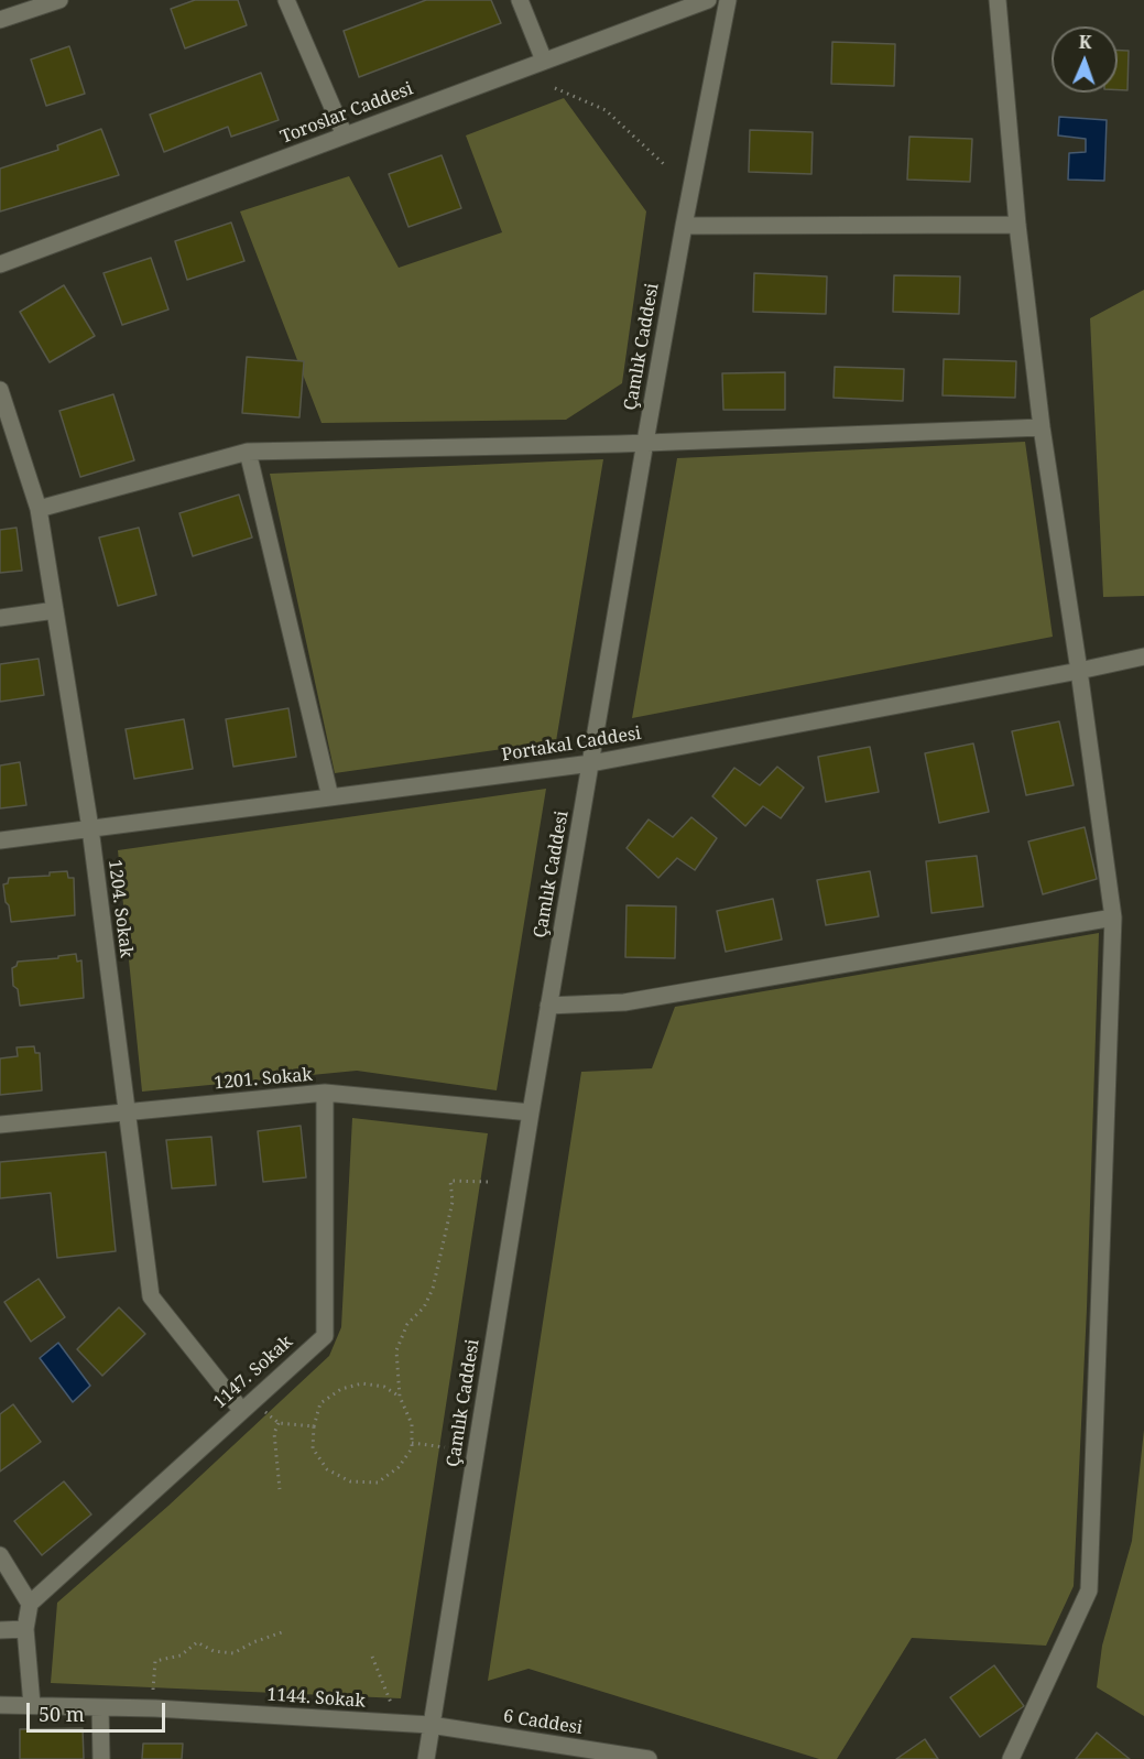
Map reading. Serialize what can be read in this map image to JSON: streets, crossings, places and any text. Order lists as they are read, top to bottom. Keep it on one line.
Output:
{"streets":{"street":["Toroslar Caddesi","Çamlık Caddesi","Portakal Caddesi","1204. Sokak","1201. Sokak","1147. Sokak","1144. Sokak","6 Caddesi"]},"crossings":[["Çamlık Caddesi","Portakal Caddesi"],["Çamlık Caddesi","1201. Sokak"],["Çamlık Caddesi","1144. Sokak"],["Çamlık Caddesi","6 Caddesi"],["Portakal Caddesi","1204. Sokak"],["1204. Sokak","1201. Sokak"],["1204. Sokak","1147. Sokak"],["1201. Sokak","1147. Sokak"],["1144. Sokak","6 Caddesi"]],"scale_bar":"50 m","north":"top"}
